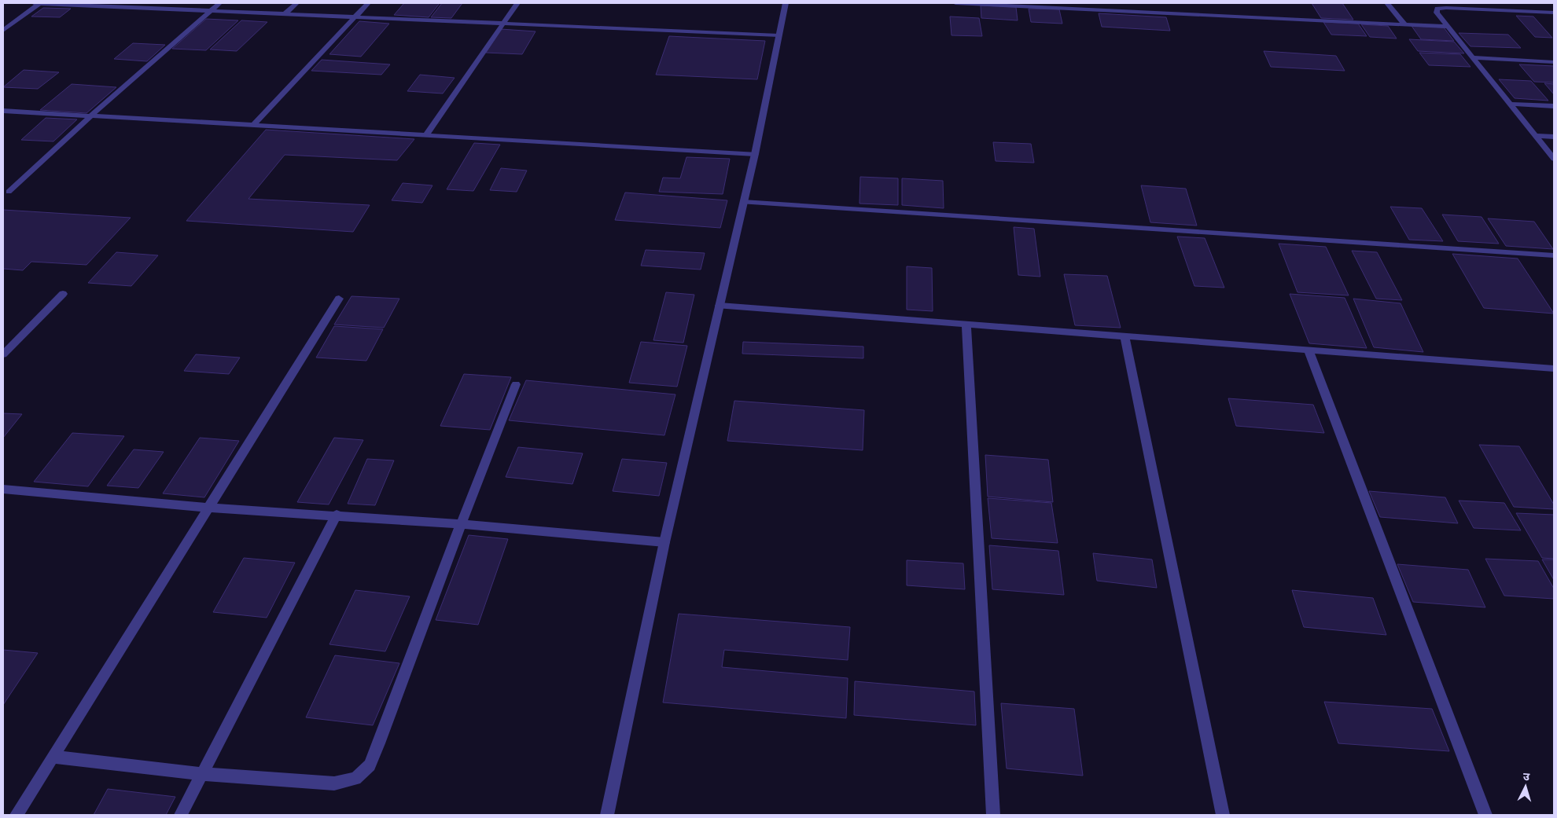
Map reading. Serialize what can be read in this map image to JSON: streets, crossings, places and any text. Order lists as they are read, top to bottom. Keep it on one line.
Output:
{"north":"top"}
